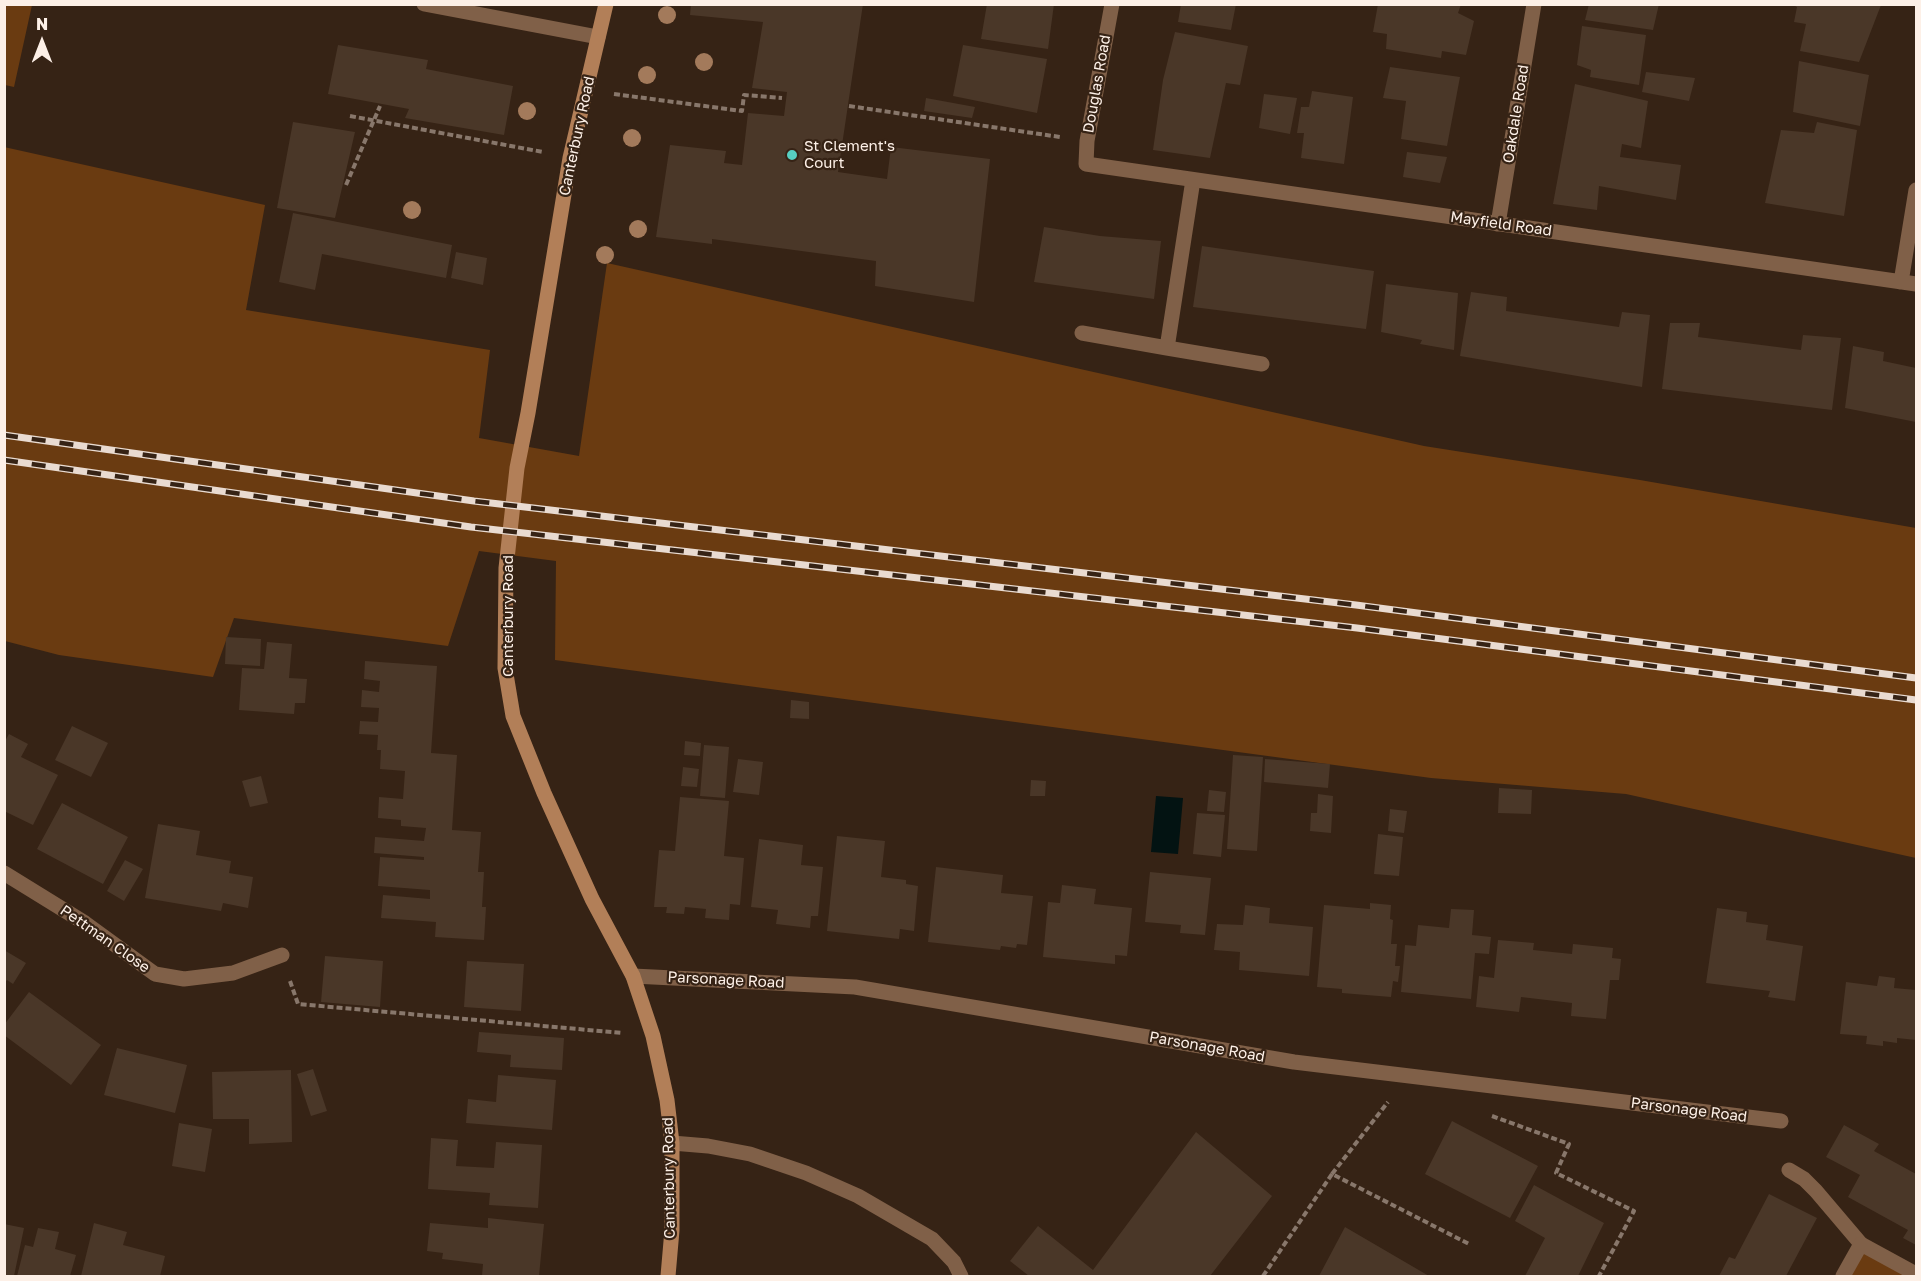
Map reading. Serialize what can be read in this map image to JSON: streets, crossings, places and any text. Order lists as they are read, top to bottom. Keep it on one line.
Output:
{"streets":{"main road":["Canterbury Road"],"street":["Douglas Road","Oakdale Road","Mayfield Road","Pettman Close","Parsonage Road"]},"crossings":[["Douglas Road","Mayfield Road"],["Oakdale Road","Mayfield Road"],["Canterbury Road","Parsonage Road"]],"places":["St Clement's Court"],"north":"top"}
